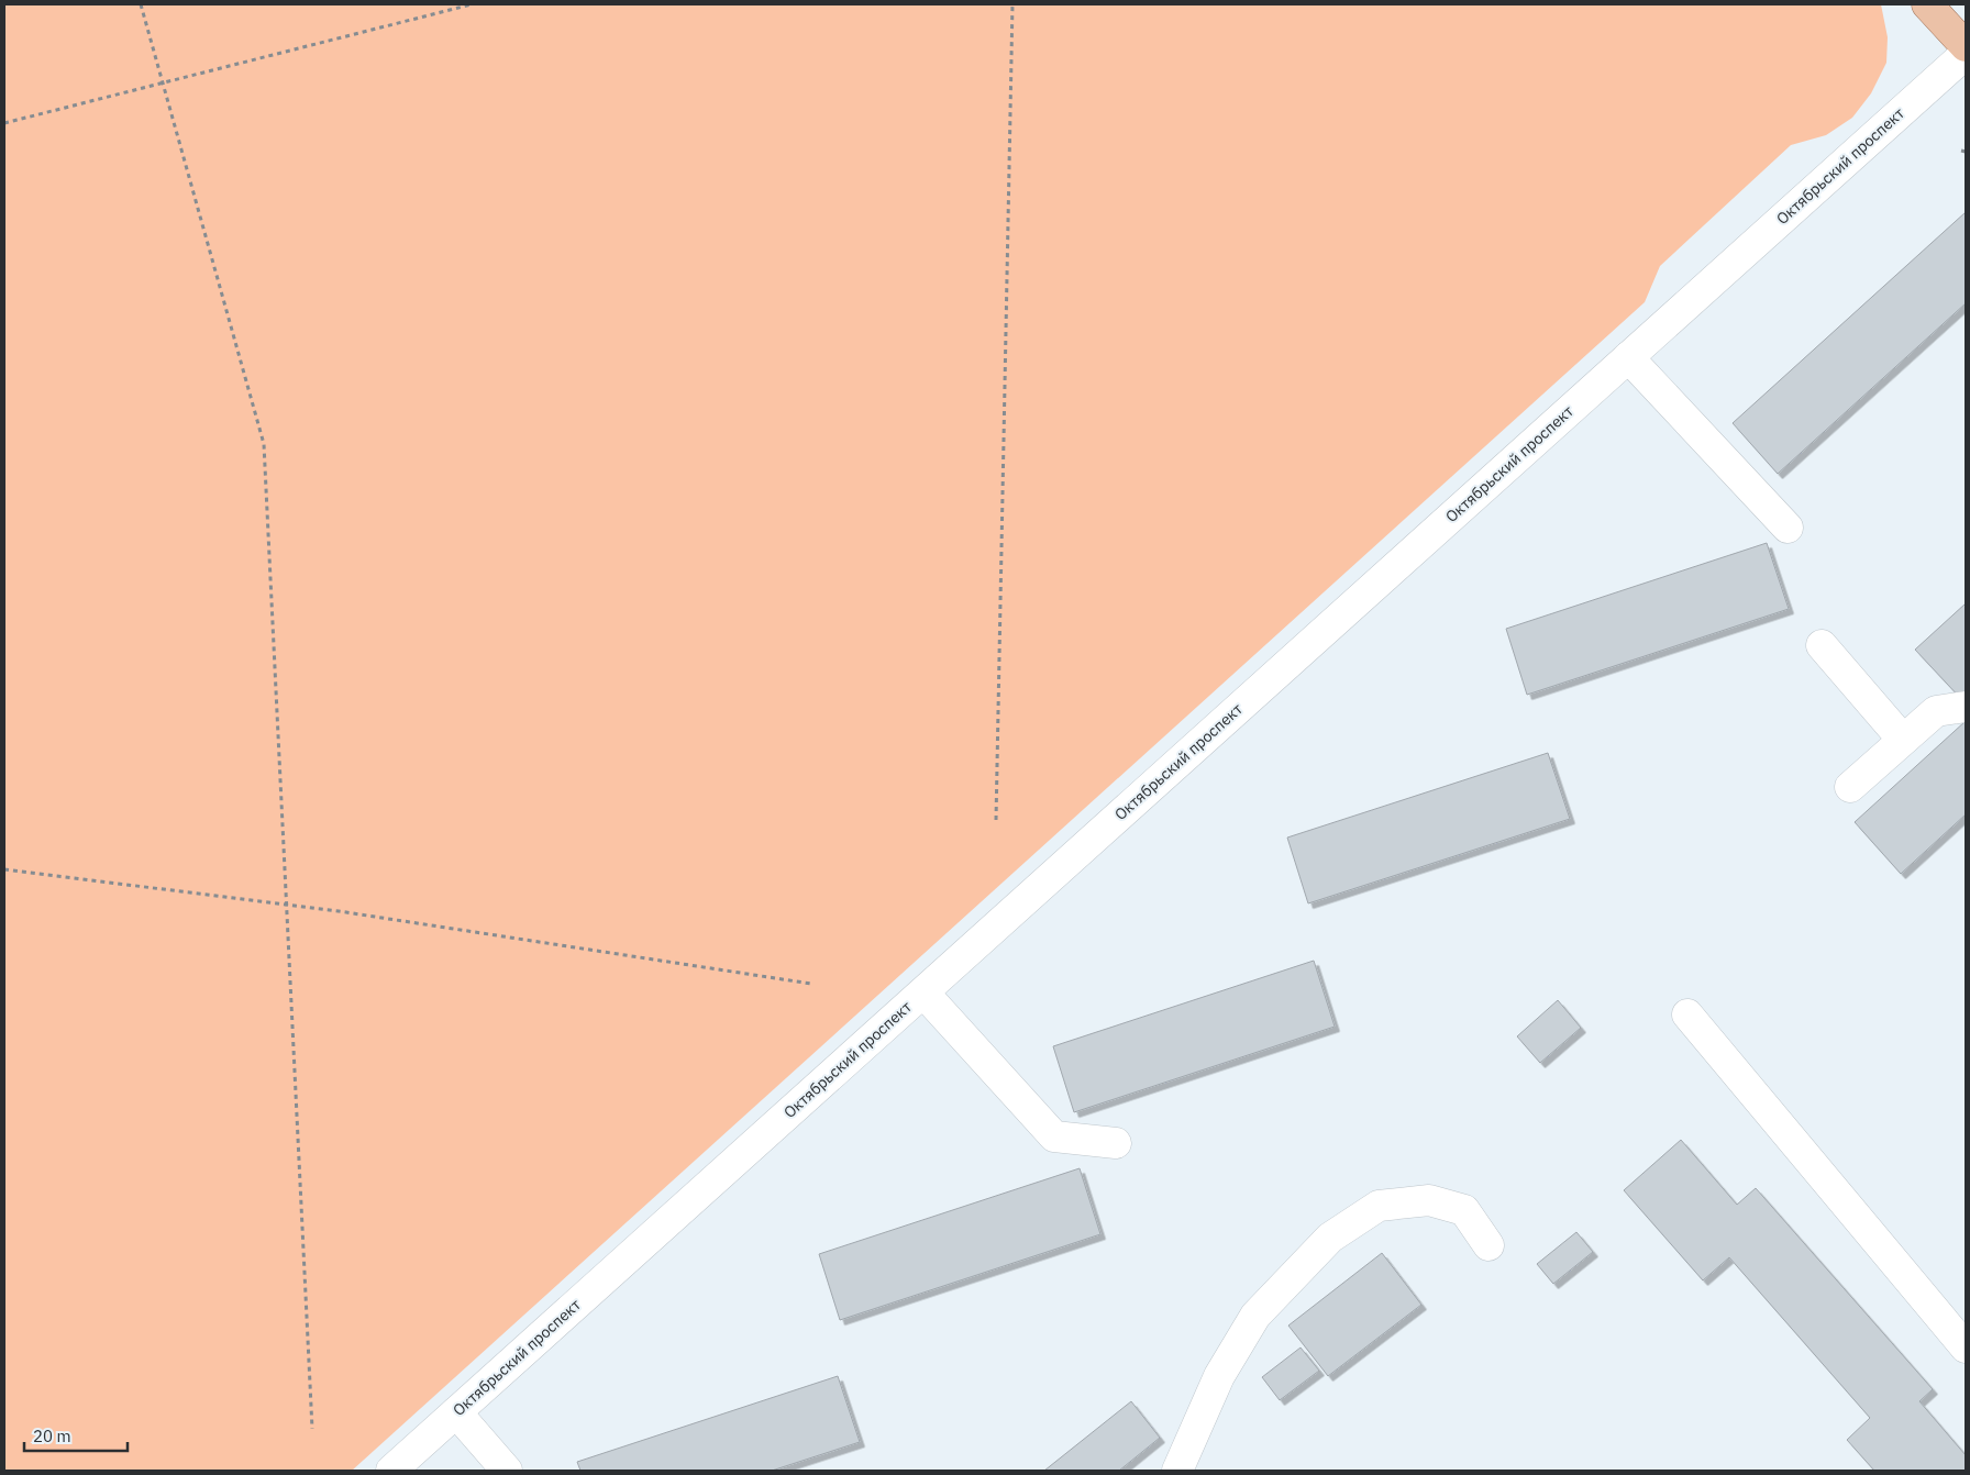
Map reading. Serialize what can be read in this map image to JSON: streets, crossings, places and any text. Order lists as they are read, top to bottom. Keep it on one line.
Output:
{"streets":{"street":["Октябрьский проспект"]},"scale_bar":"20 m"}
